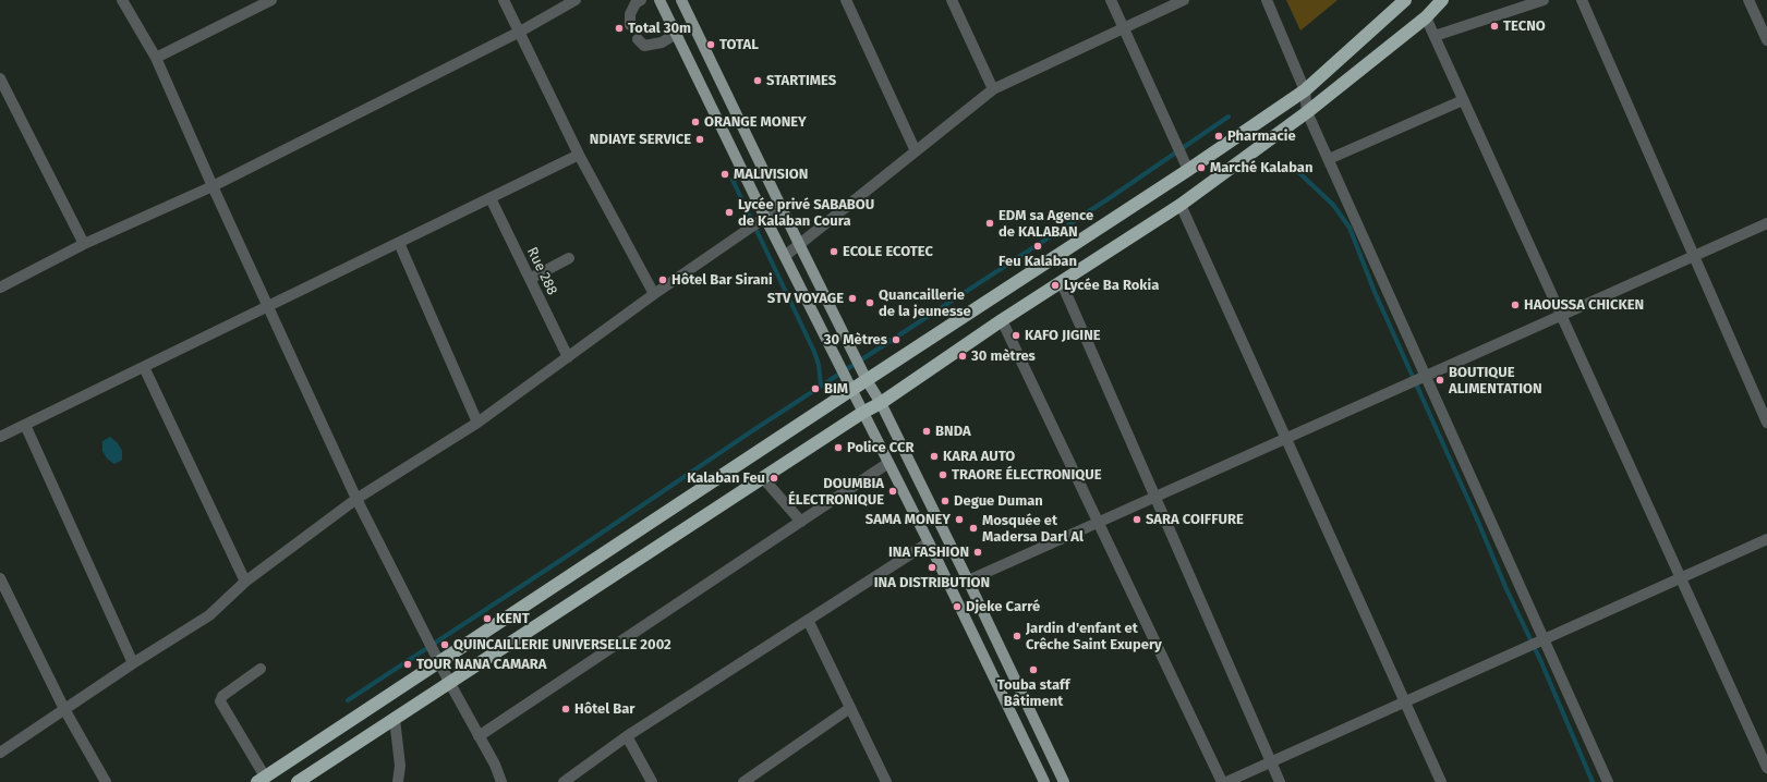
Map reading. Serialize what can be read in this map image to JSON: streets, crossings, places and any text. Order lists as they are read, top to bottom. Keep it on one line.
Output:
{"streets":{"street":["Rue 288"]},"places":["TECNO","Total 30m","TOTAL","STARTIMES","ORANGE MONEY","Pharmacie","NDIAYE SERVICE","Marché Kalaban","MALIVISION","Lycée privé SABABOU de Kalaban Coura","EDM sa Agence de KALABAN","Feu Kalaban","ECOLE ECOTEC","Hôtel Bar Sirani","Lycée Ba Rokia","STV VOYAGE","Quancaillerie de la jeunesse","HAOUSSA CHICKEN","KAFO JIGINE","30 Mètres","30 mètres","BOUTIQUE ALIMENTATION","BIM","BNDA","Police CCR","KARA AUTO","TRAORE ÉLECTRONIQUE","Kalaban Feu","DOUMBIA ÉLECTRONIQUE","Degue Duman","SAMA MONEY","SARA COIFFURE","Mosquée et Madersa Darl Al","INA FASHION","INA DISTRIBUTION","Djeke Carré","KENT","Jardin d'enfant et Crêche Saint Exupery","QUINCAILLERIE UNIVERSELLE 2002","TOUR NANA CAMARA","Touba staff Bâtiment","Hôtel Bar"]}
